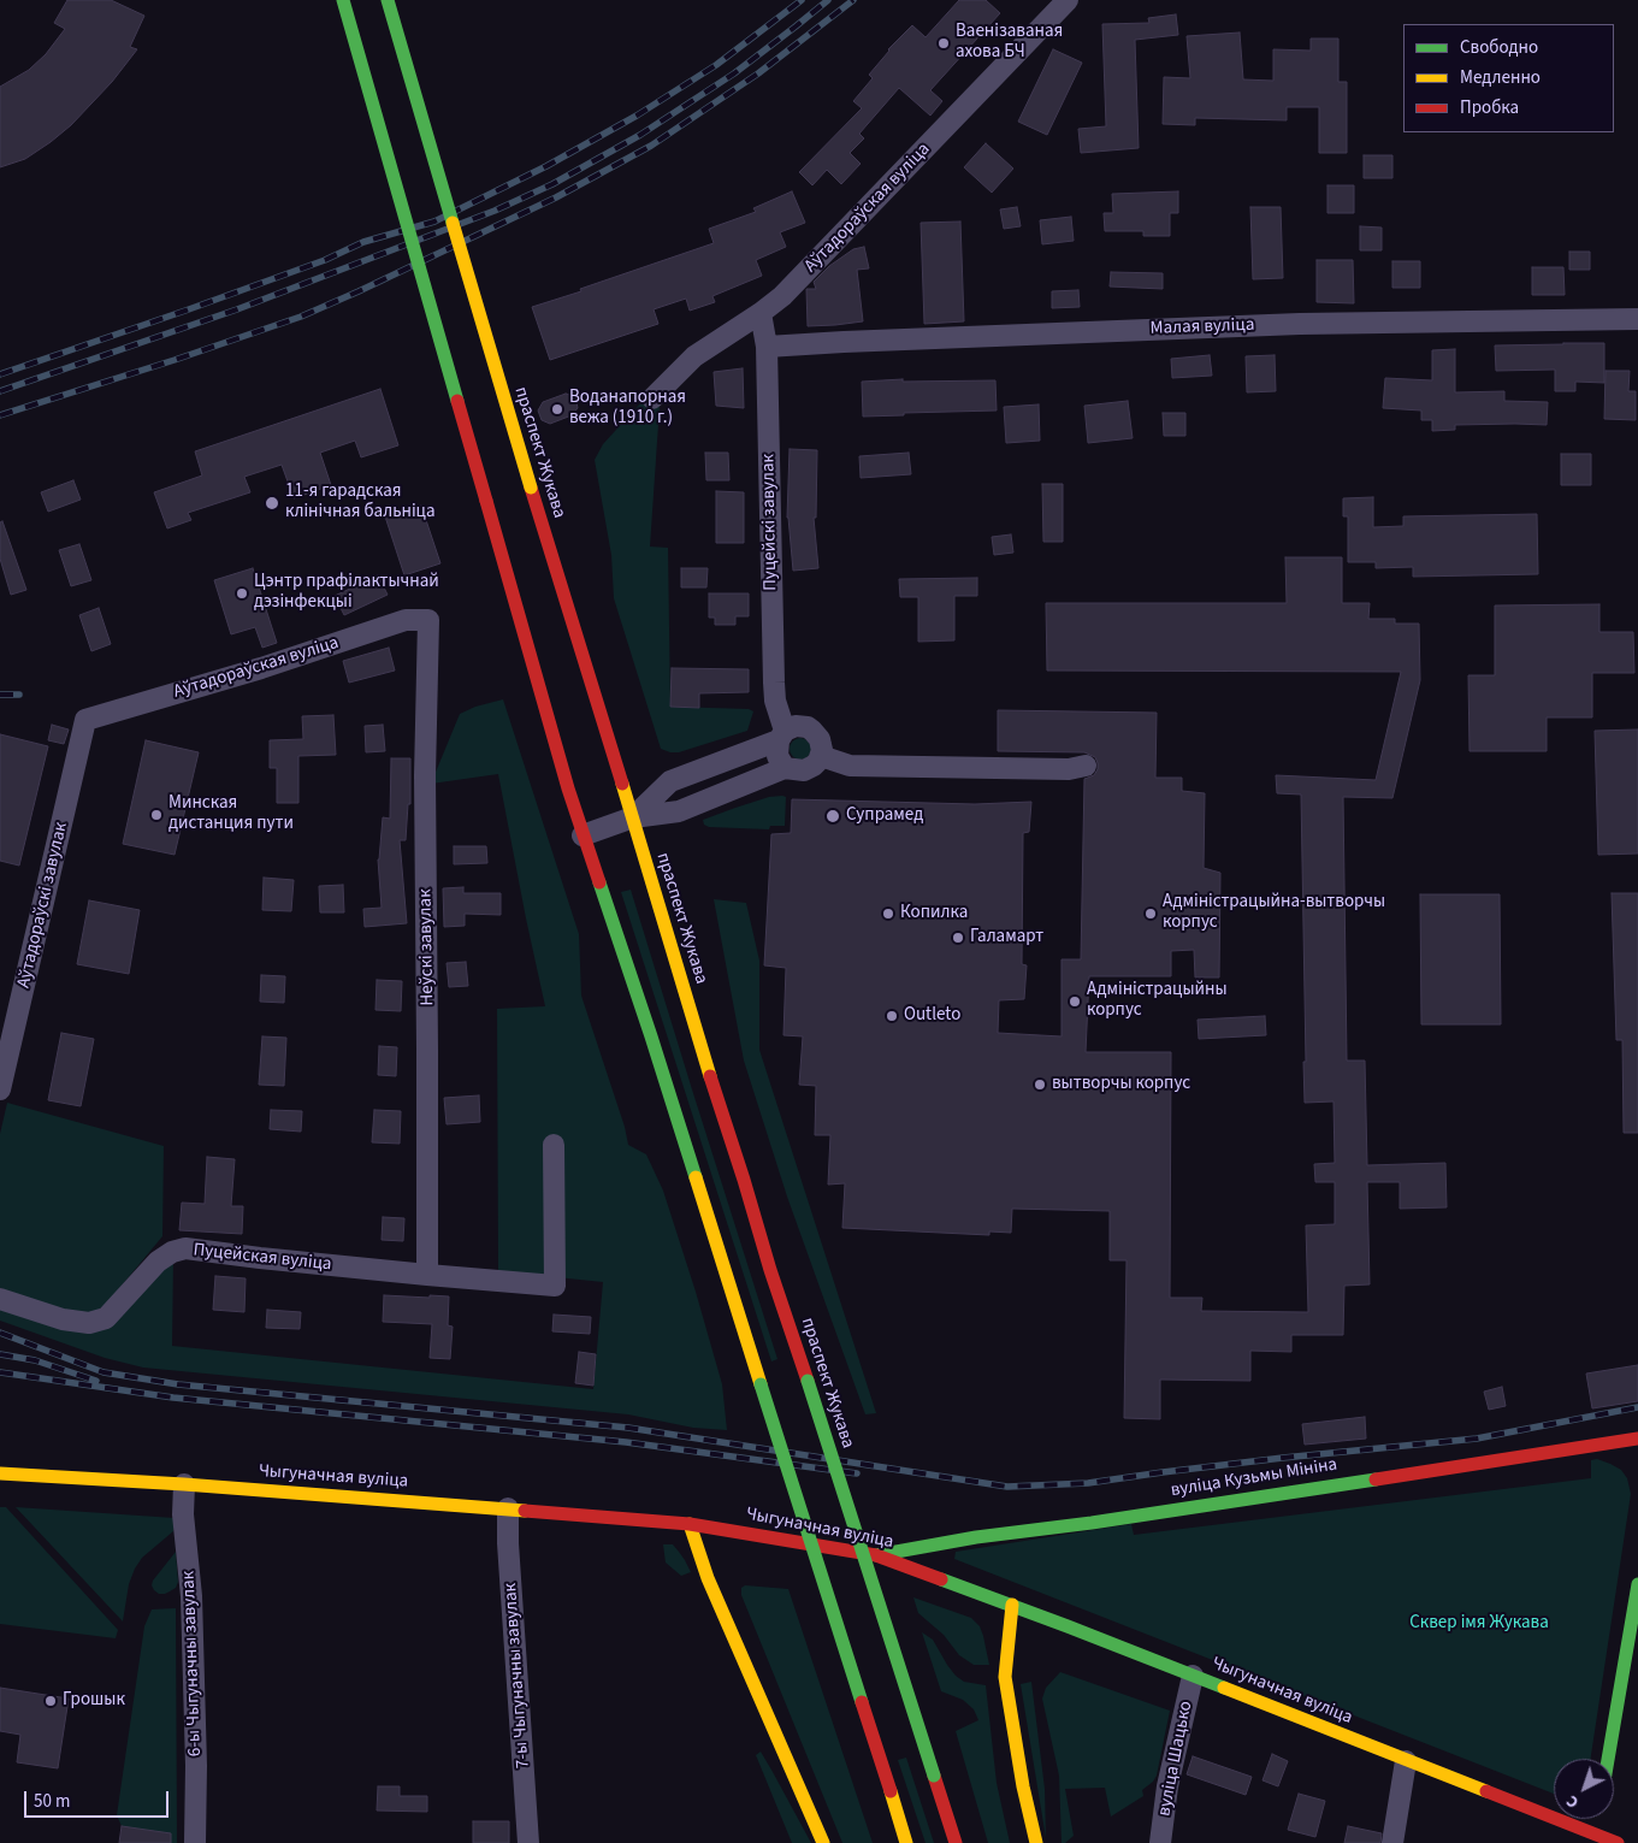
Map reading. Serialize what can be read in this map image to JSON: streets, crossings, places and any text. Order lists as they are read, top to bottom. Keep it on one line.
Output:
{"streets":{"main road":["праспект Жукава","Чыгуначная вуліца","вуліца Кузьмы Мініна"],"street":["Аўтадораўская вуліца","Малая вуліца","Пуцейскі завулак","Аўтадораўскі завулак","Неўскі завулак","Пуцейская вуліца","6-ы Чыгуначны завулак","7-ы Чыгуначны завулак","вуліца Шацько"]},"crossings":[["Аўтадораўская вуліца","Пуцейскі завулак"],["Аўтадораўская вуліца","Аўтадораўскі завулак"],["Аўтадораўская вуліца","Неўскі завулак"],["Малая вуліца","Пуцейскі завулак"],["Неўскі завулак","Пуцейская вуліца"],["Чыгуначная вуліца","вуліца Кузьмы Мініна"],["Чыгуначная вуліца","6-ы Чыгуначны завулак"],["Чыгуначная вуліца","7-ы Чыгуначны завулак"],["Чыгуначная вуліца","вуліца Шацько"]],"parks":["Сквер імя Жукава"],"places":["Ваенізаваная ахова БЧ","Воданапорная вежа (1910 г.)","11-я гарадская клінічная бальніца","Цэнтр прафілактычнай дэзінфекцыі","Минская дистанция пути","Супрамед","Копилка","Адміністрацыйна-вытворчы корпус","Галамарт","Адміністрацыйны корпус","Outleto","вытворчы корпус","Грошык"],"legend":["Свободно","Медленно","Пробка"],"scale_bar":"50 m","north":"bottom left"}
